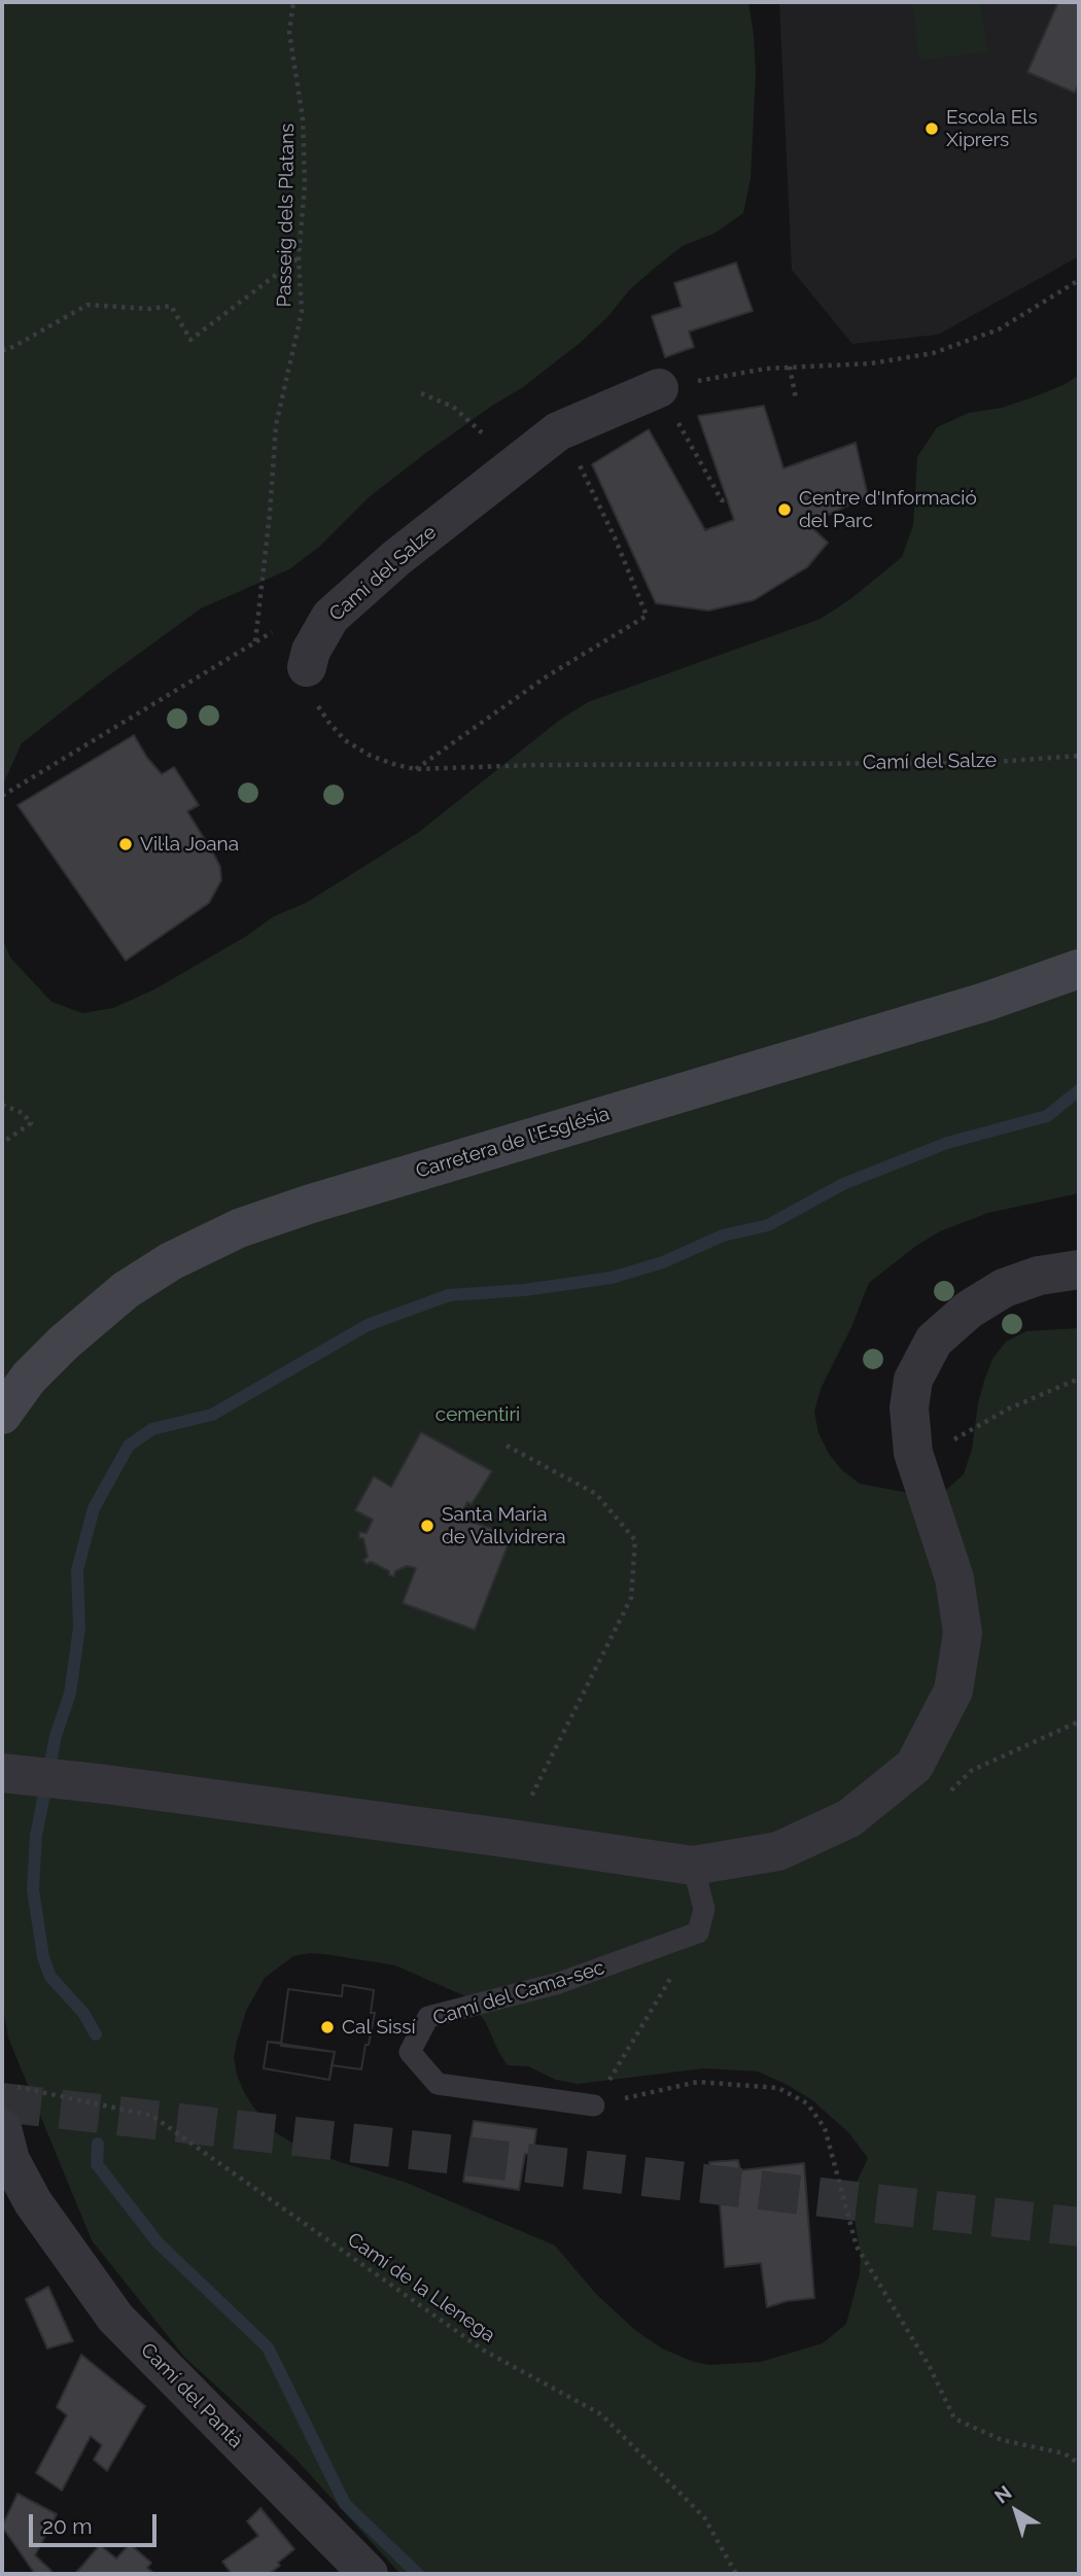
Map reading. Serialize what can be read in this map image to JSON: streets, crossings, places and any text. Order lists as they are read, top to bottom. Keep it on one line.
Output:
{"streets":{"main road":["Carretera de l'Església"],"street":["Camí del Salze","Camí del Pantà"],"lane":["Camí del Cama-sec"],"path":["Passeig dels Platans","Camí de la Llenega"]},"parks":["cementiri"],"places":["Escola Els Xiprers","Centre d'Informació del Parc","Vil·la Joana","Santa Maria de Vallvidrera","Cal Sissí"],"scale_bar":"20 m","north":"top left"}
